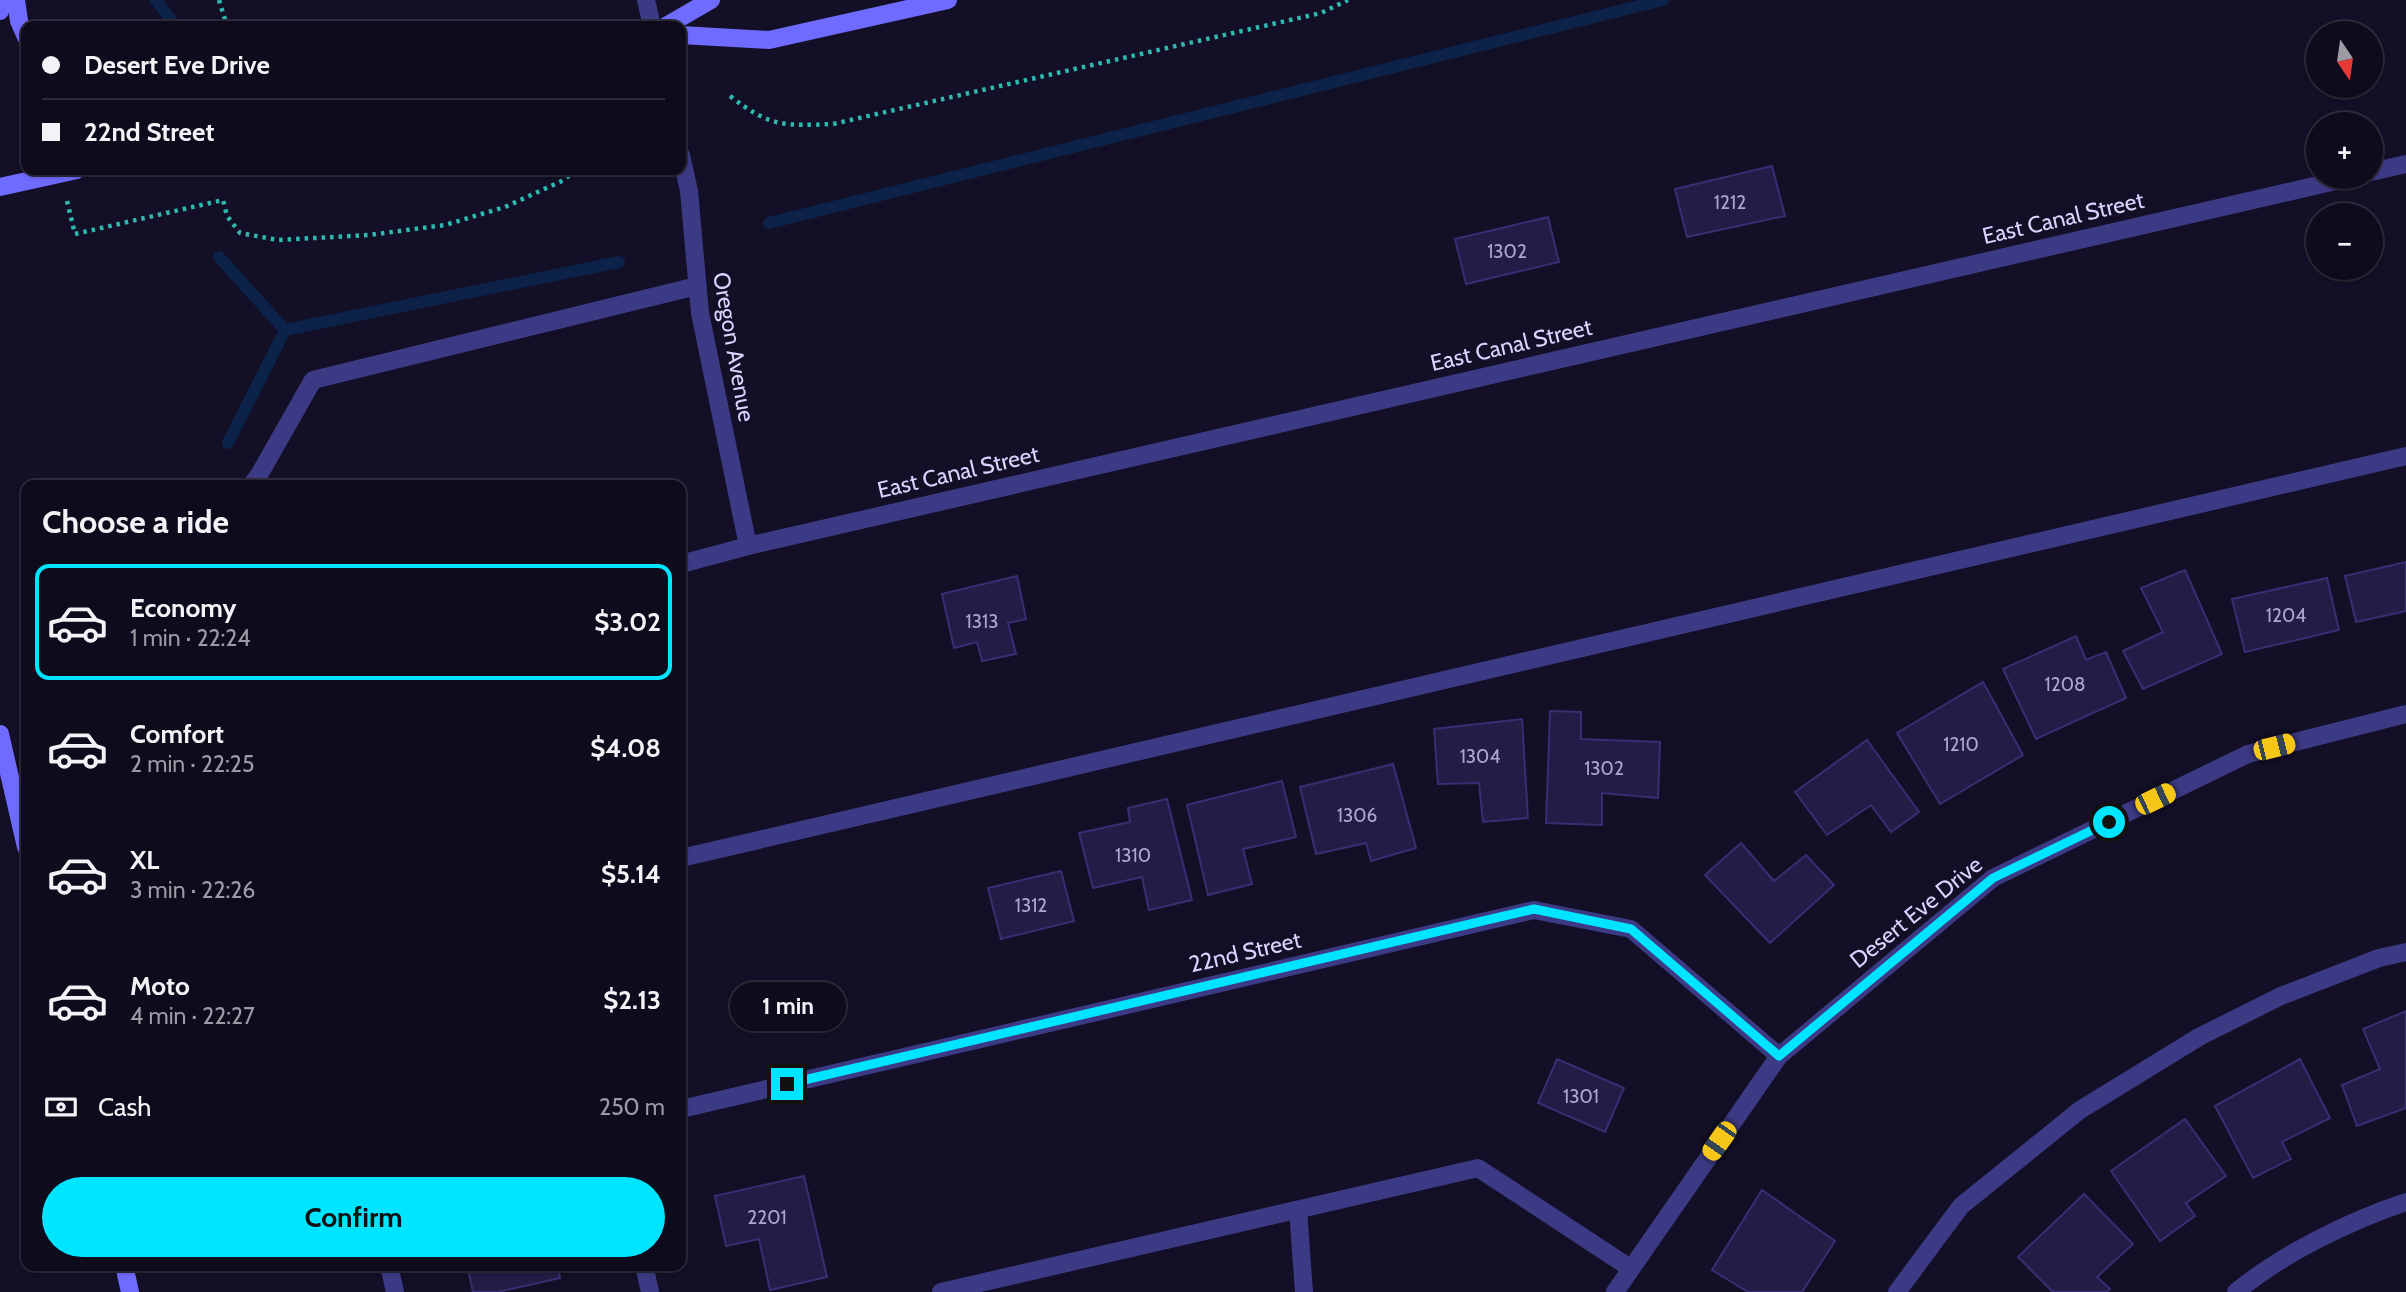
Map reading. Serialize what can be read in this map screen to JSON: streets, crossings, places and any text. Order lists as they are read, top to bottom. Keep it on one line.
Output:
{"streets":{"street":["East Canal Street","Oregon Avenue","Desert Eve Drive","22nd Street"]},"crossings":[["East Canal Street","Oregon Avenue"],["Desert Eve Drive","22nd Street"]],"house_numbers":["1212","1302","1204","1313","1208","1210","1304","1302","1306","1310","1312","1301","2201"],"north":"bottom","page":{"map_buttons":["+","−"],"banner":["Desert Eve Drive","22nd Street"],"heading":"Choose a ride","list":[{"name":"Economy","note":"1 min · 22:24","value":"$3.02"},{"name":"Comfort","note":"2 min · 22:25","value":"$4.08"},{"name":"XL","note":"3 min · 22:26","value":"$5.14"},{"name":"Moto","note":"4 min · 22:27","value":"$2.13"}],"bubble":"1 min","pay":["Cash","250 m"],"buttons":"Confirm"}}
